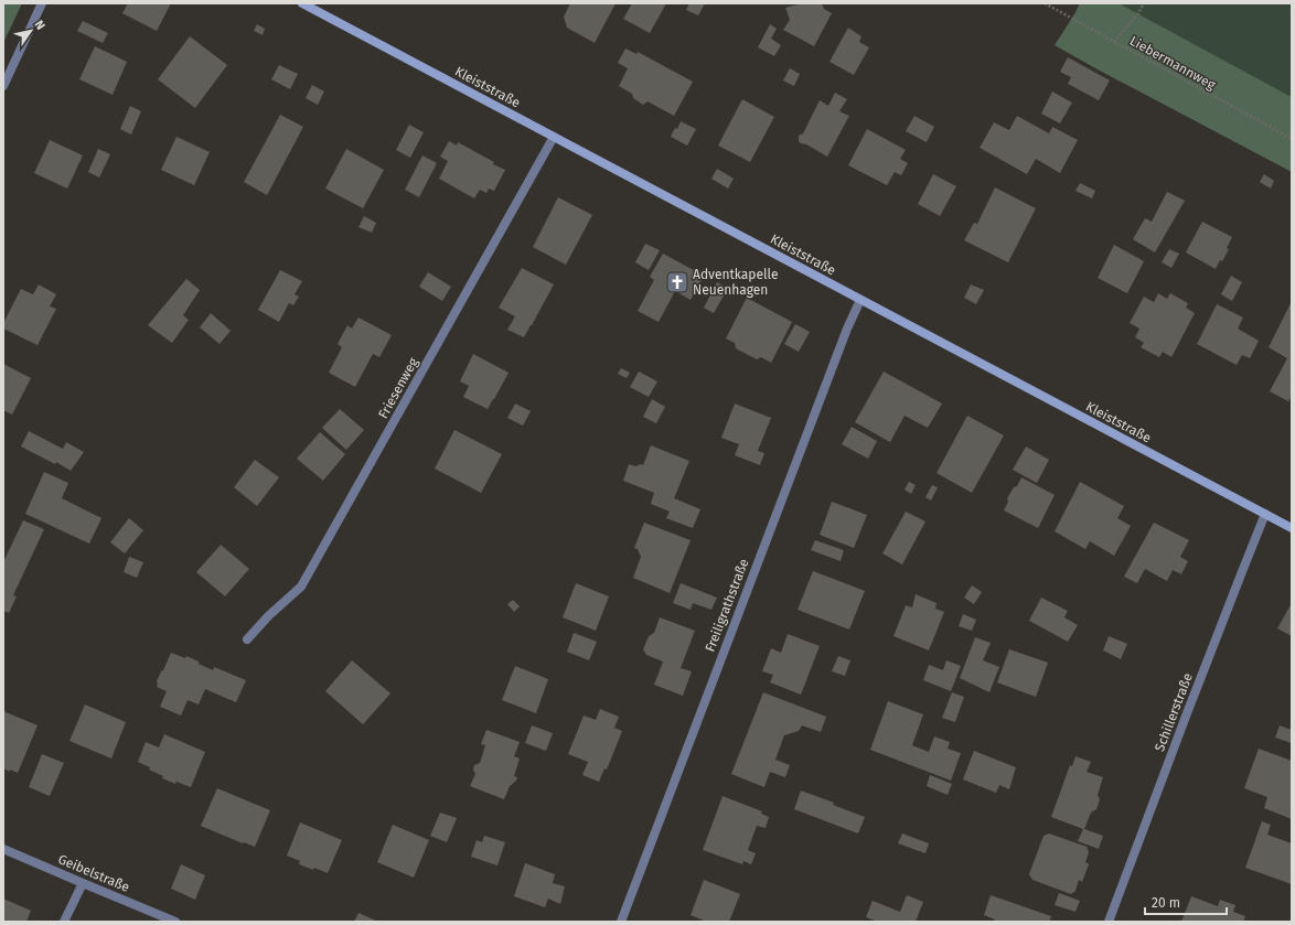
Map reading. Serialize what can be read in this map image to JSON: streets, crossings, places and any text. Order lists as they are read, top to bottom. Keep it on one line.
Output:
{"streets":{"street":["Kleiststraße","Friesenweg","Freiligrathstraße","Schillerstraße","Geibelstraße"],"path":["Liebermannweg"]},"crossings":[["Kleiststraße","Friesenweg"],["Kleiststraße","Freiligrathstraße"],["Kleiststraße","Schillerstraße"]],"places":{"church":["Adventkapelle Neuenhagen"]},"scale_bar":"20 m","north":"top right"}
